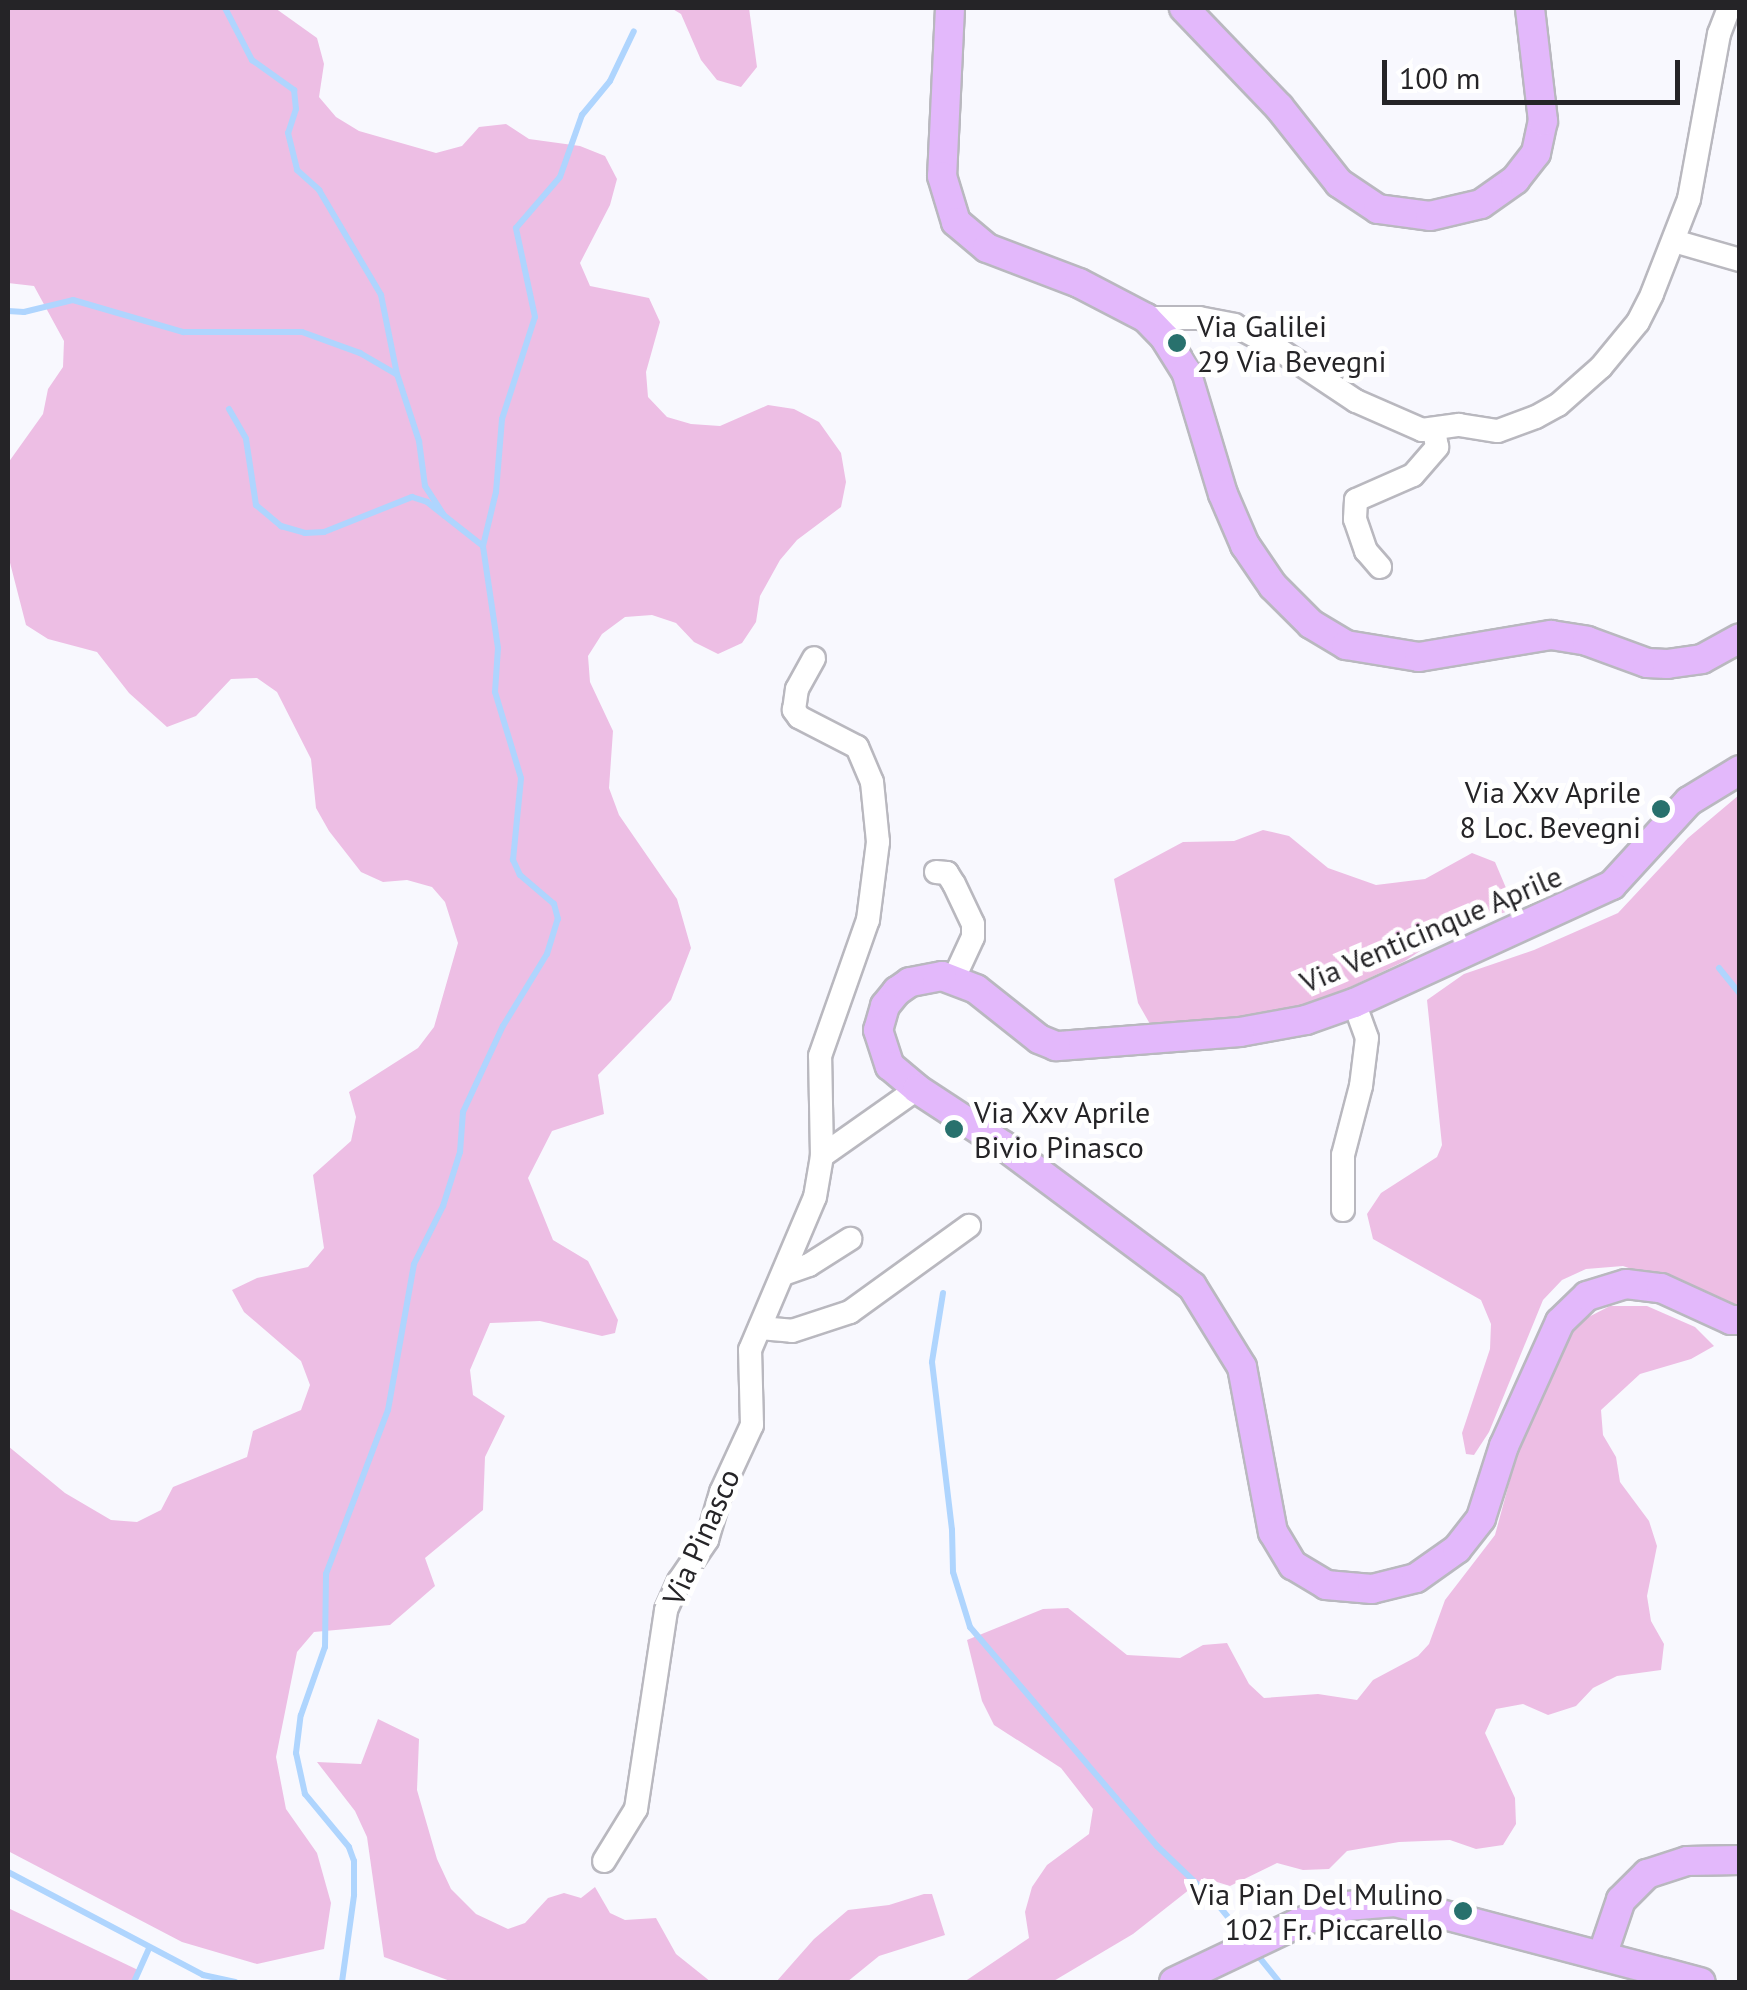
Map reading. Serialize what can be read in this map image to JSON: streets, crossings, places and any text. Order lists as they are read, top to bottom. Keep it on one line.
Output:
{"streets":{"main road":["Via Venticinque Aprile"],"street":["Via Pinasco"]},"places":["Via Galilei 29 Via Bevegni","Via Xxv Aprile 8 Loc. Bevegni","Via Xxv Aprile Bivio Pinasco","Via Pian Del Mulino 102 Fr. Piccarello"],"scale_bar":"100 m"}
